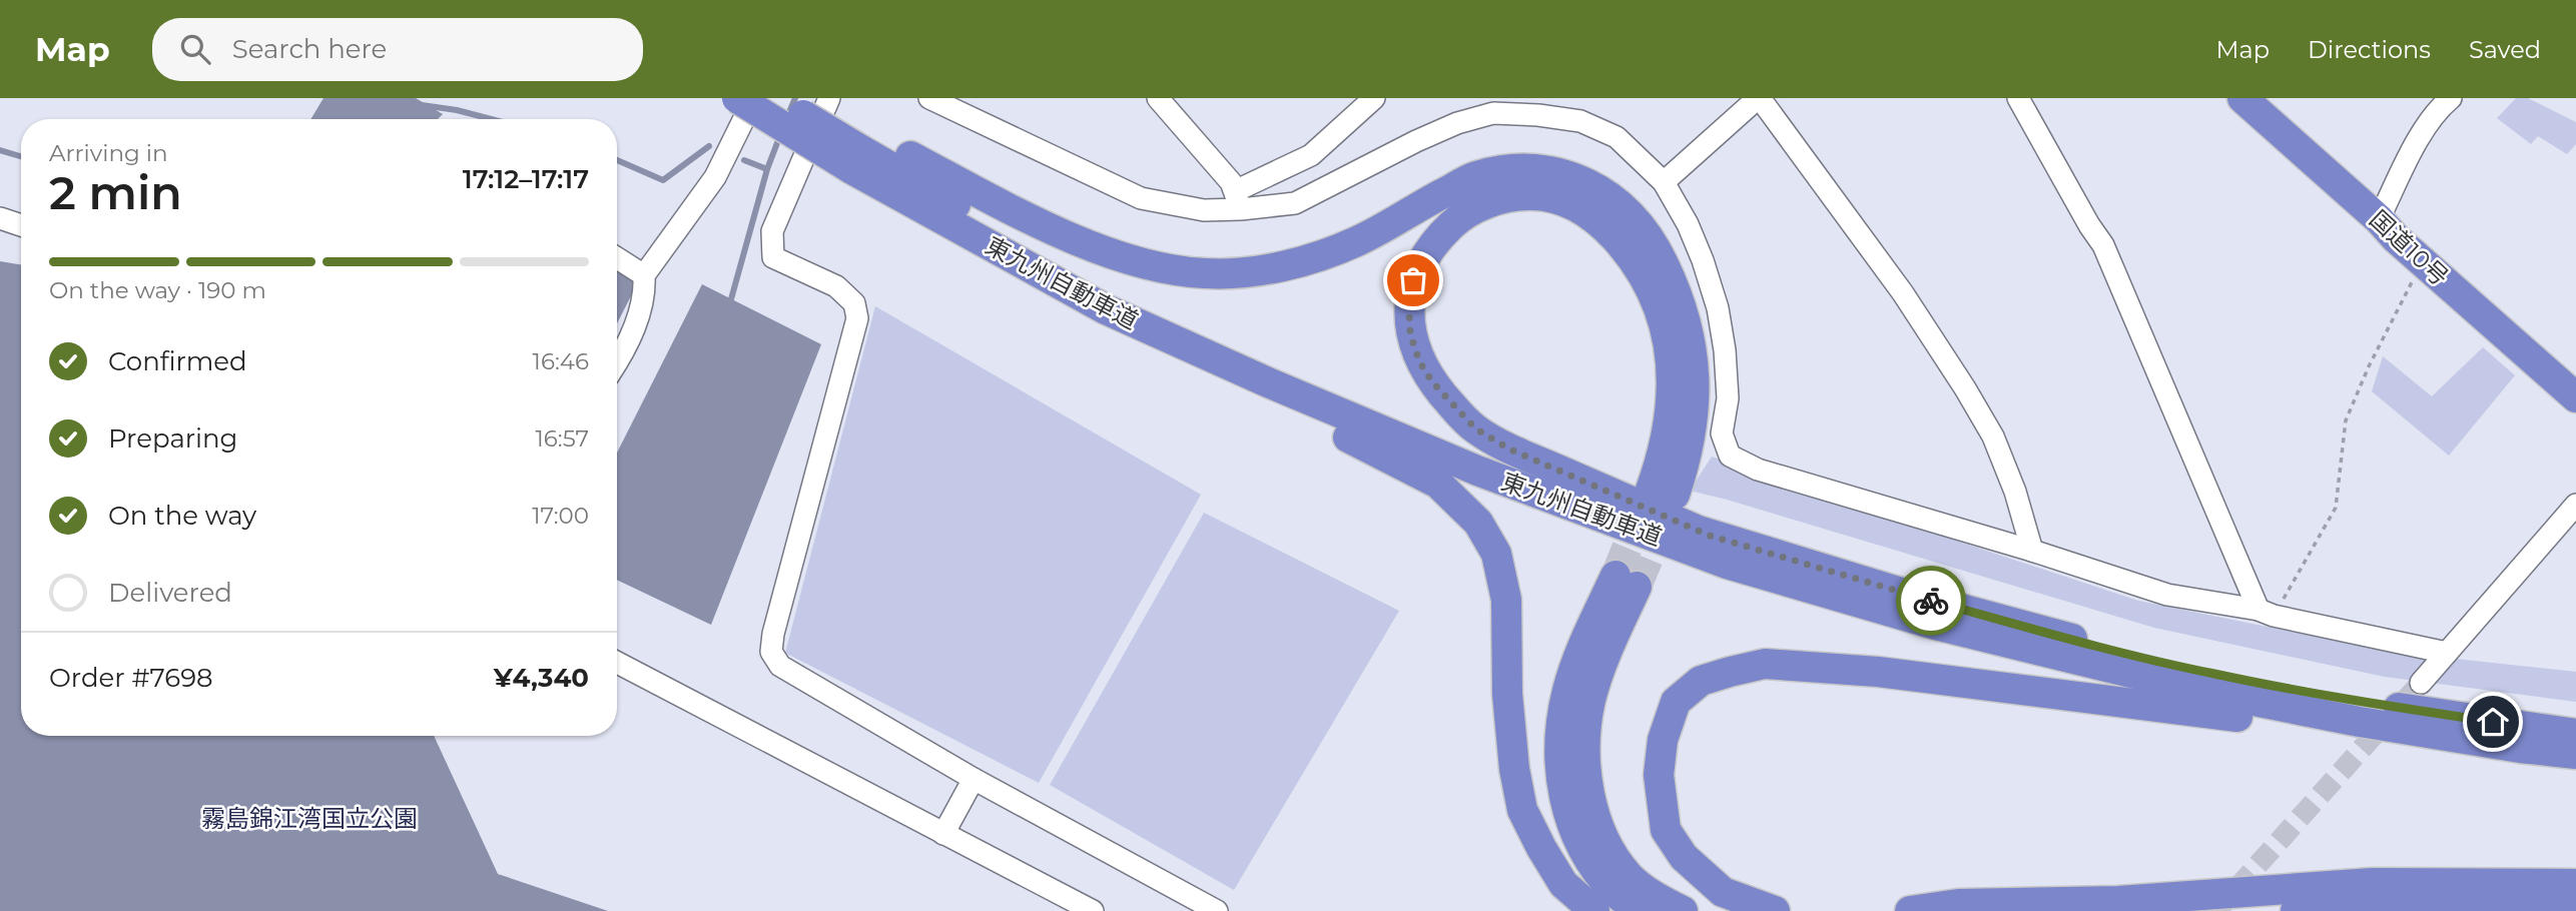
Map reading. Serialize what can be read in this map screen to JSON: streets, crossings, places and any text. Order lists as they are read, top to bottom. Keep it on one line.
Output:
{"streets":{"highway":["国道10号","東九州自動車道"]},"parks":["霧島錦江湾国立公園"],"page":{"header":"Map","search":"Search here","nav":["Map","Directions","Saved"],"heading":["2 min","Arriving in","17:12–17:17"],"panel":["Order #7698","¥4,340"],"bar":"On the way · 190 m","list":[["Confirmed","16:46"],["Preparing","16:57"],["On the way","17:00"],"Delivered"]}}
